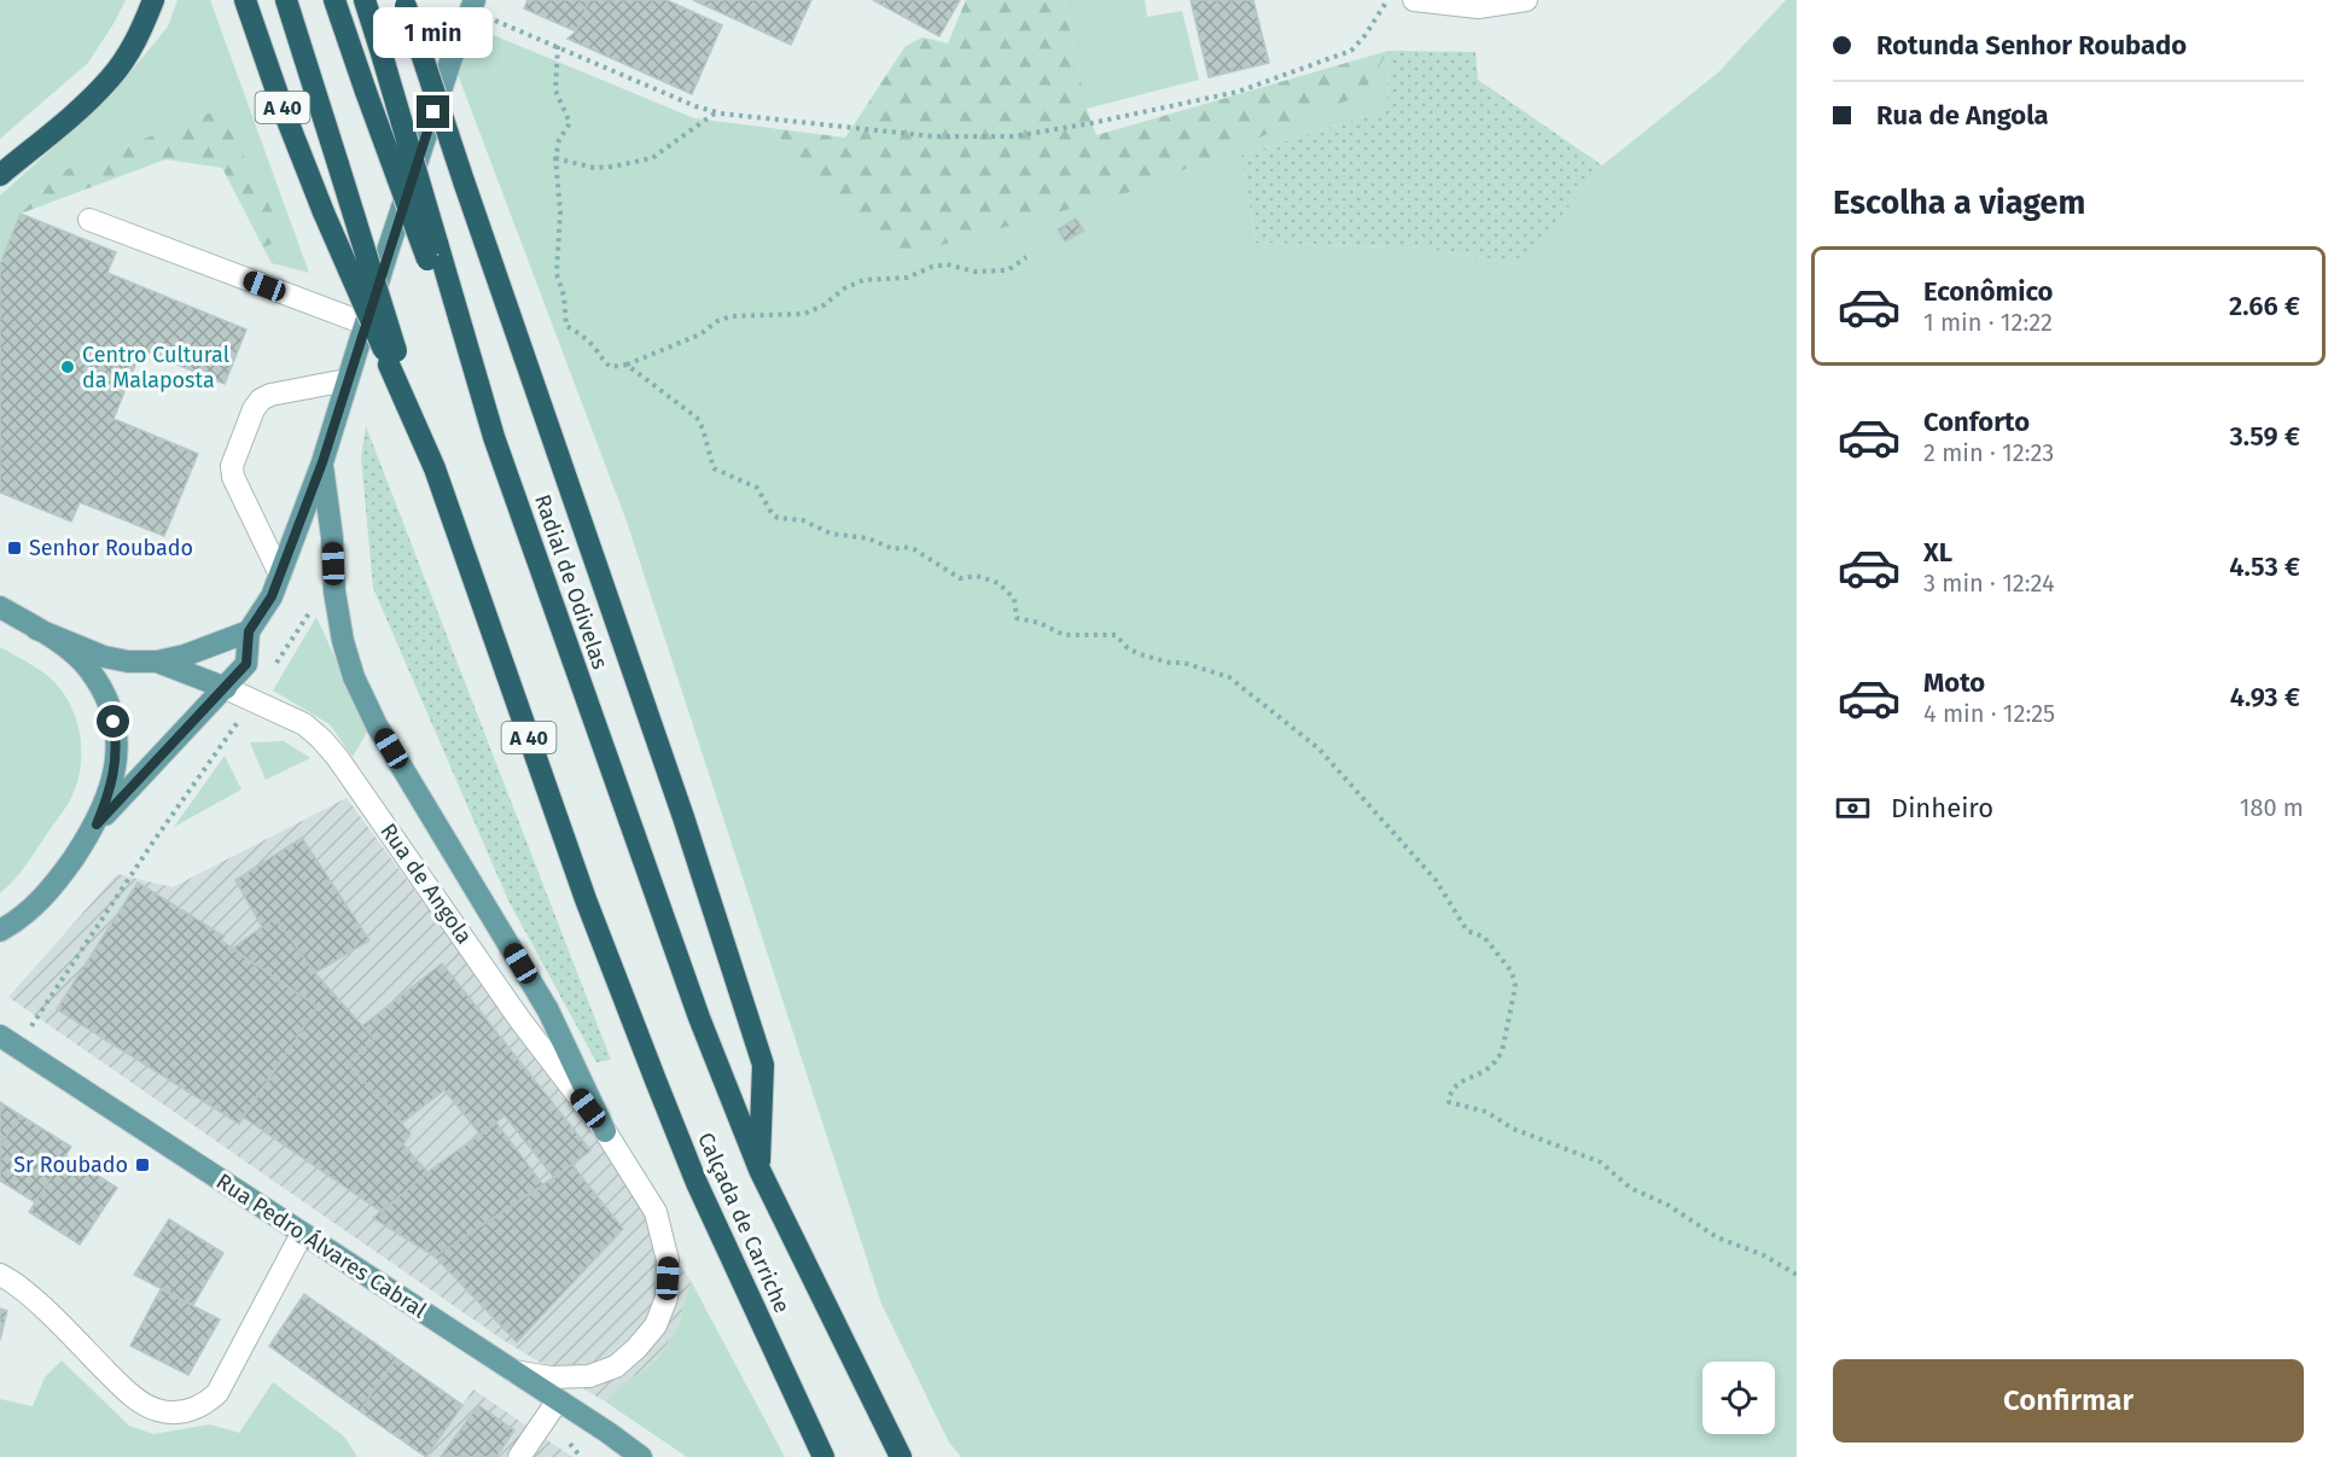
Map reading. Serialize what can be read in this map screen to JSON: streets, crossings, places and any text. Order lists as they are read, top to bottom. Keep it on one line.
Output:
{"streets":{"highway":["A 40","Radial de Odivelas","Calçada de Carriche"],"main road":["Rua Pedro Álvares Cabral"],"street":["Rua de Angola"]},"crossings":[["A 40","Calçada de Carriche"],["Radial de Odivelas","Calçada de Carriche"],["Rua de Angola","Rua Pedro Álvares Cabral"]],"places":{"other":["Centro Cultural da Malaposta"],"transit":["Senhor Roubado","Sr Roubado"]},"page":{"banner":["Rotunda Senhor Roubado","Rua de Angola"],"bubble":"1 min","heading":"Escolha a viagem","list":[{"name":"Econômico","note":"1 min · 12:22","value":"2.66 €"},{"name":"Conforto","note":"2 min · 12:23","value":"3.59 €"},{"name":"XL","note":"3 min · 12:24","value":"4.53 €"},{"name":"Moto","note":"4 min · 12:25","value":"4.93 €"}],"pay":["Dinheiro","180 m"],"buttons":"Confirmar"}}
